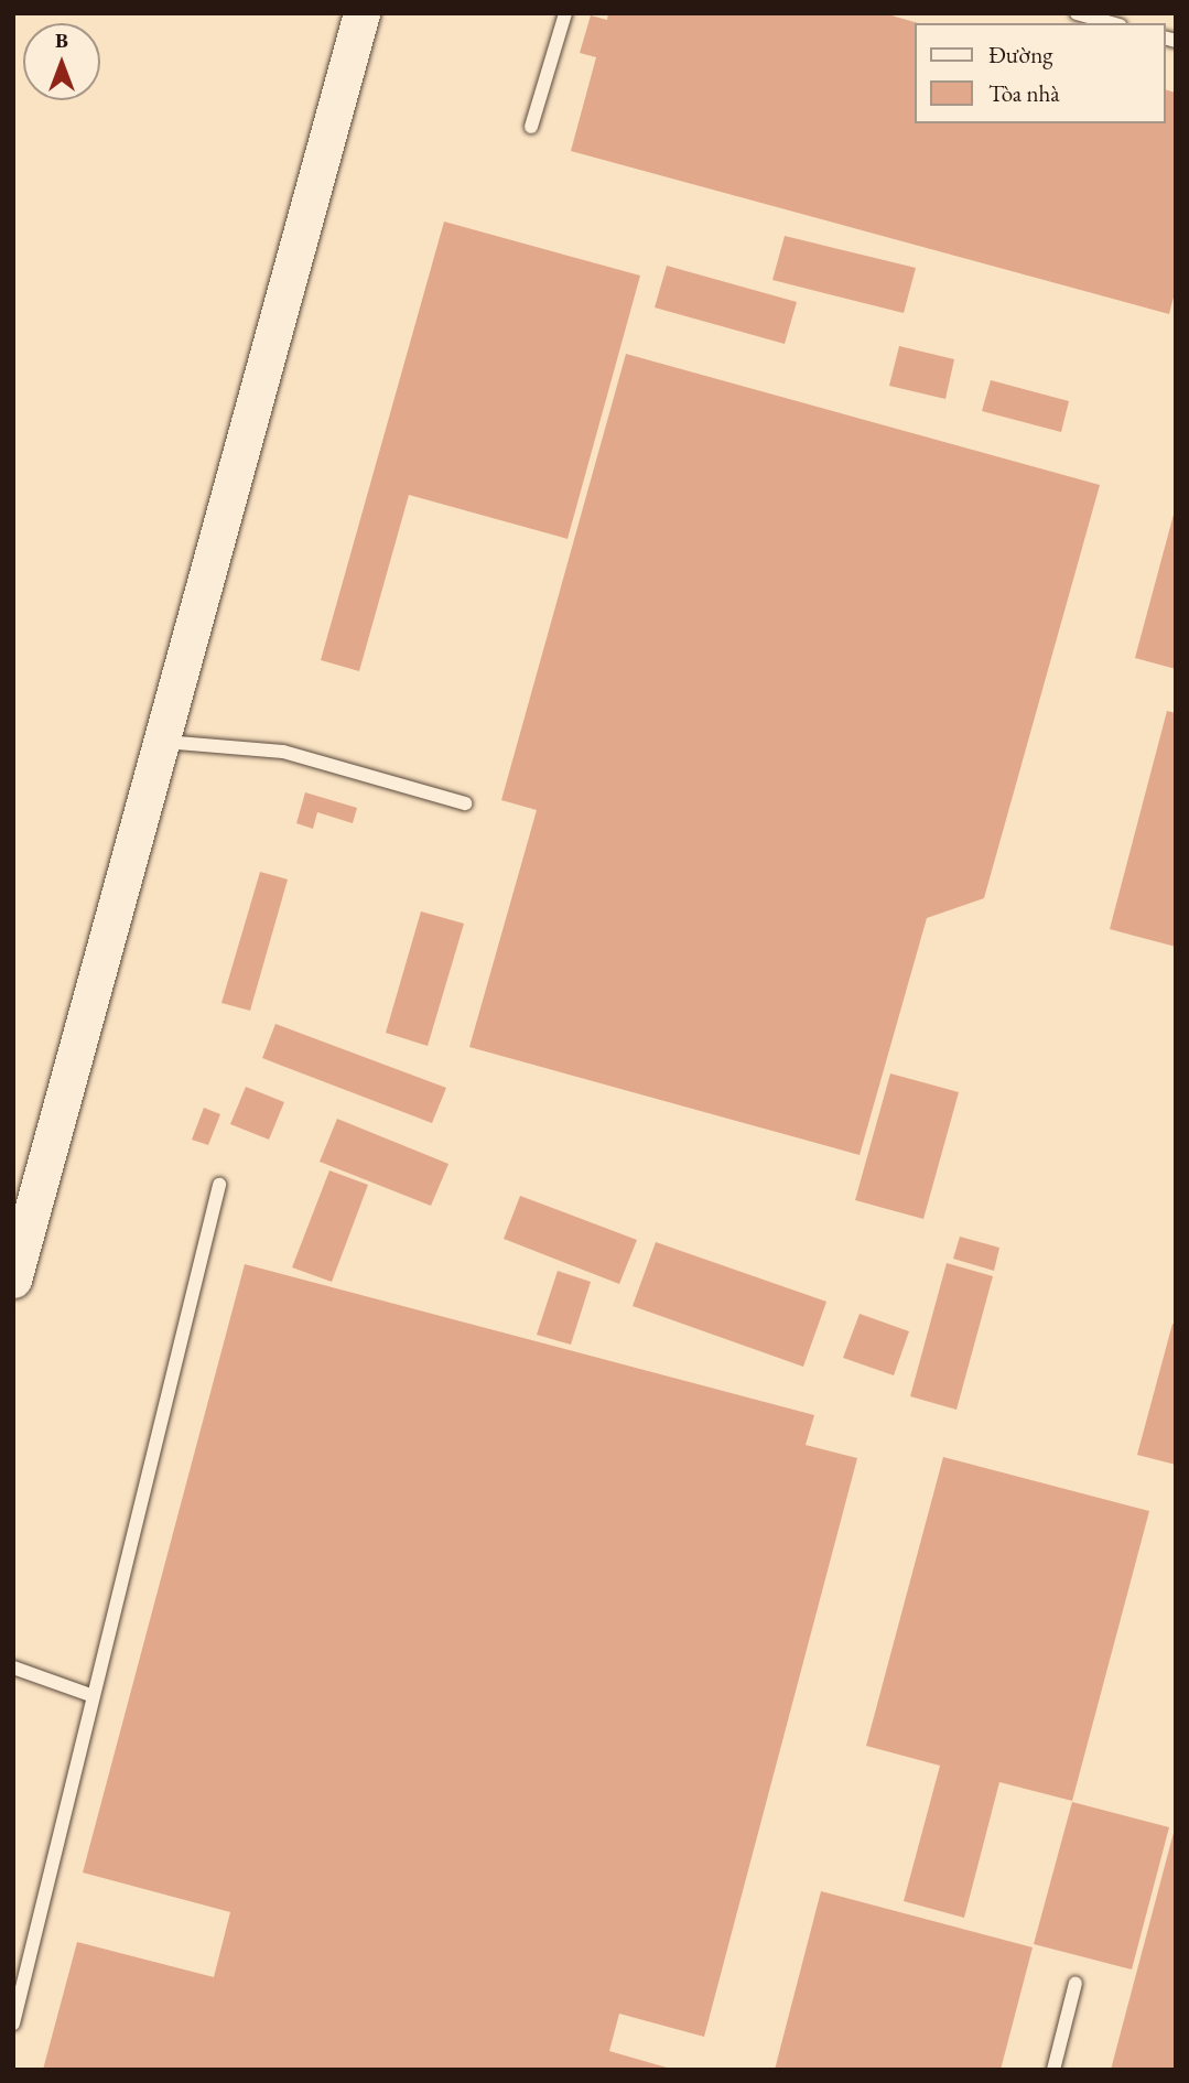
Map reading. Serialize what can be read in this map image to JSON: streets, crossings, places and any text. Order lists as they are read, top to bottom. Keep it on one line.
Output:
{"legend":["Đường","Tòa nhà"],"north":"top"}
